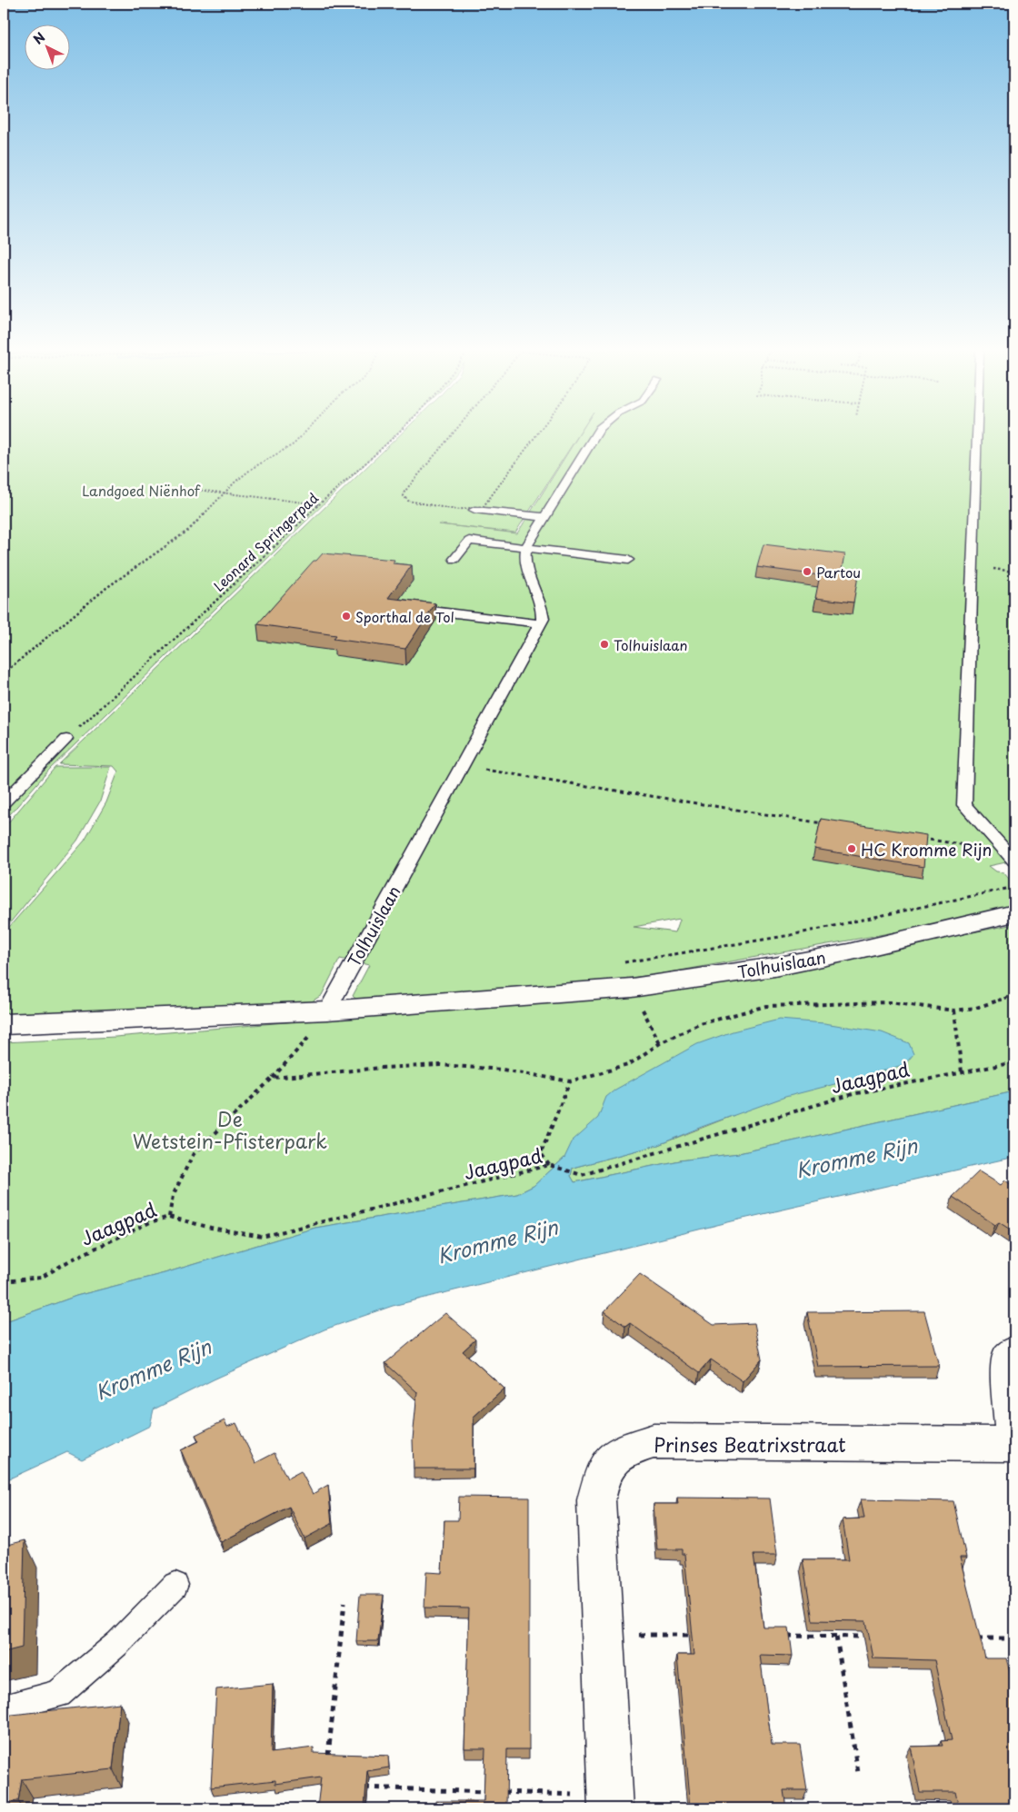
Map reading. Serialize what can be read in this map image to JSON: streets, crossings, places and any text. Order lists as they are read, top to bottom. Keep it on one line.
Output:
{"streets":{"street":["Tolhuislaan","Prinses Beatrixstraat"],"path":["Leonard Springerpad","Jaagpad"]},"water":["Kromme Rijn"],"parks":["Landgoed Niënhof","De Wetstein-Pfisterpark"],"places":["Partou","Sporthal de Tol","Tolhuislaan","HC Kromme Rijn"],"north":"top left"}
